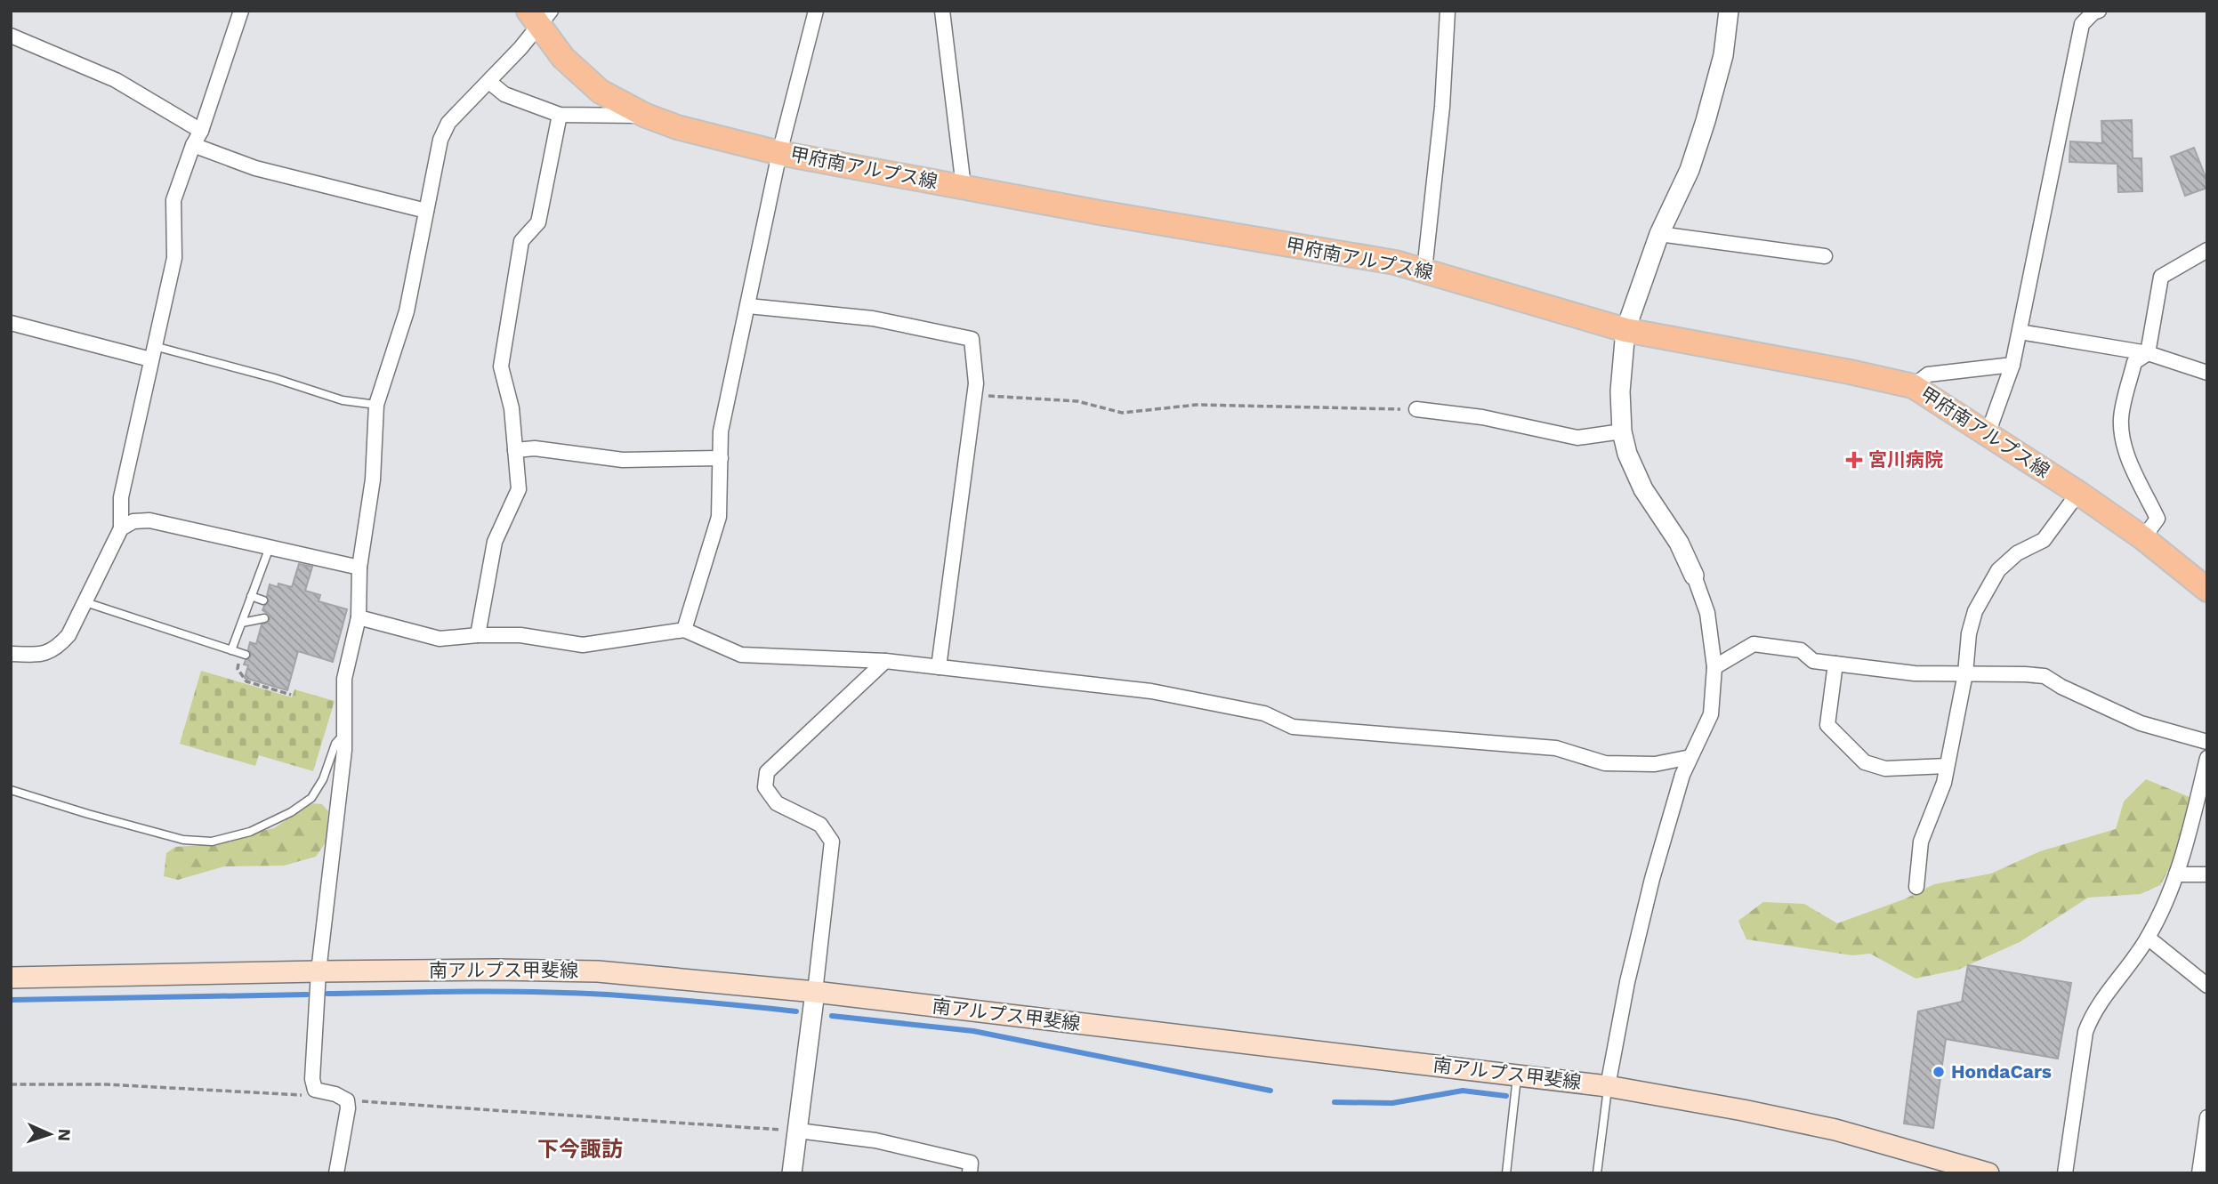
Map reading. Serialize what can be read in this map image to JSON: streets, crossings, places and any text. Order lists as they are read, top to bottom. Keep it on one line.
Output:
{"streets":{"main road":["甲府南アルプス線","南アルプス甲斐線"]},"districts":["下今諏訪"],"places":{"health":["宮川病院"],"other":["HondaCars"]},"north":"right"}
